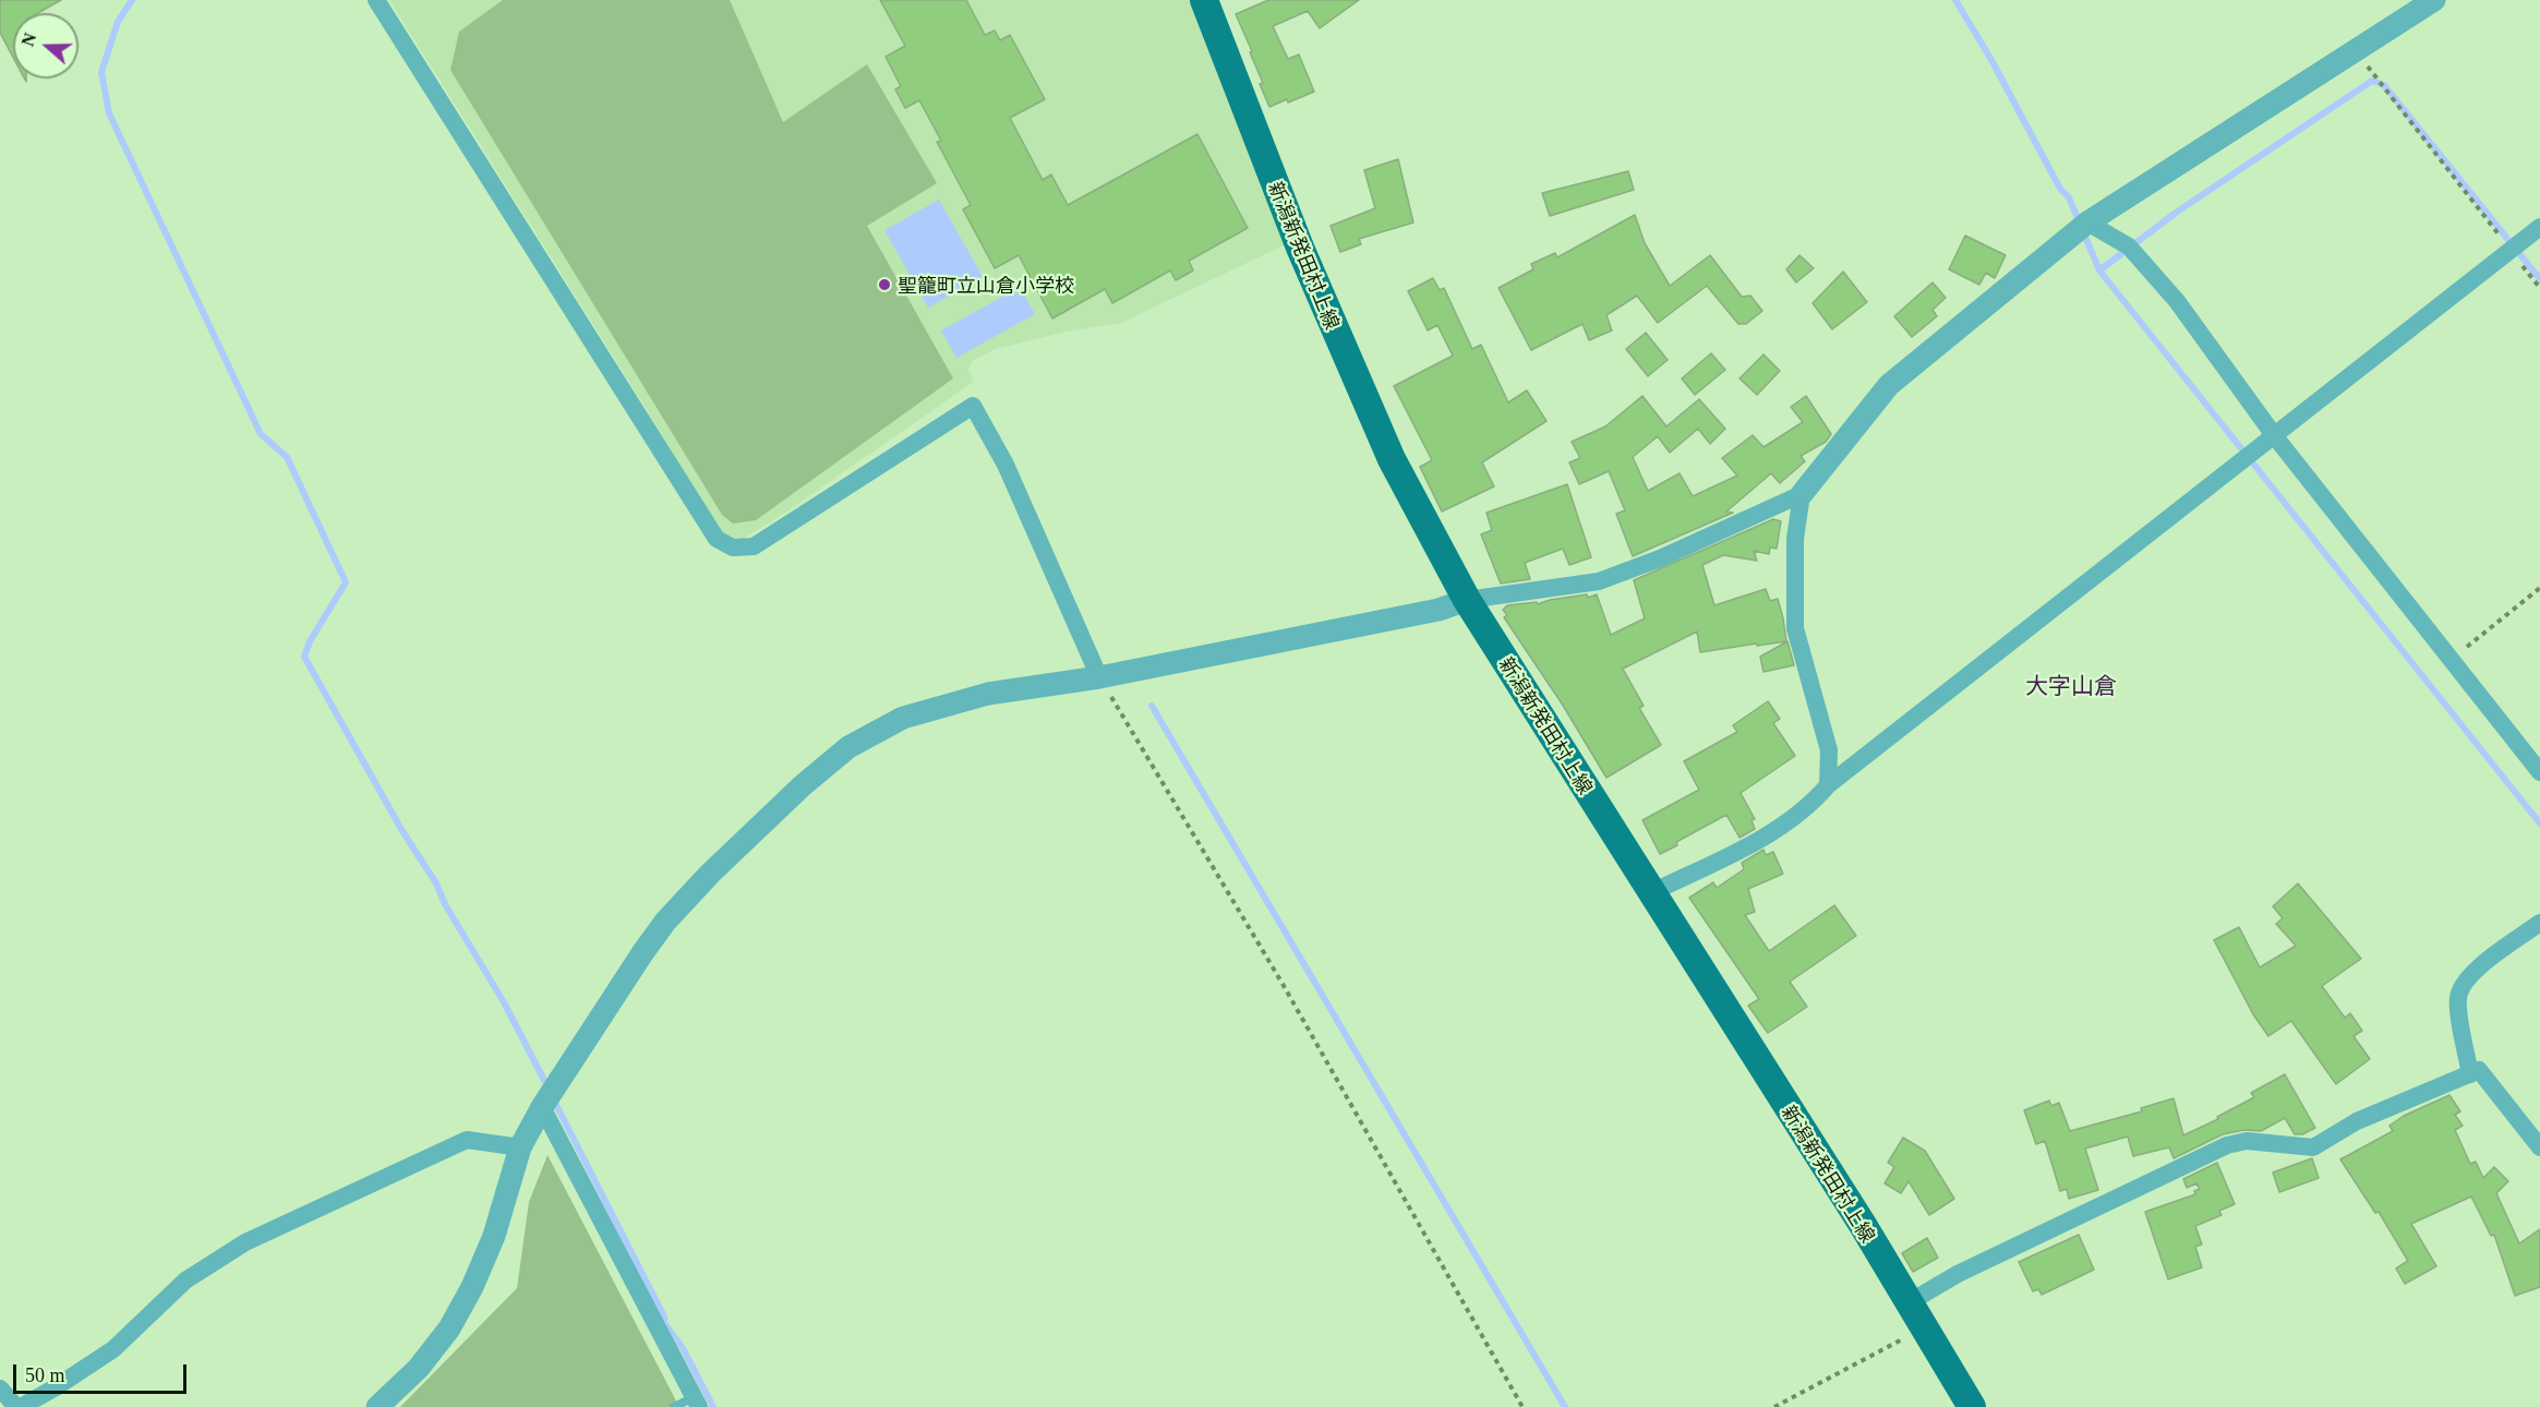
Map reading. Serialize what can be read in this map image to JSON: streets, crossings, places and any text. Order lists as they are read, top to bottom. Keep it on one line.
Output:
{"streets":{"main road":["新潟新発田村上線"]},"districts":["大字山倉"],"places":["聖籠町立山倉小学校"],"scale_bar":"50 m","north":"left"}
